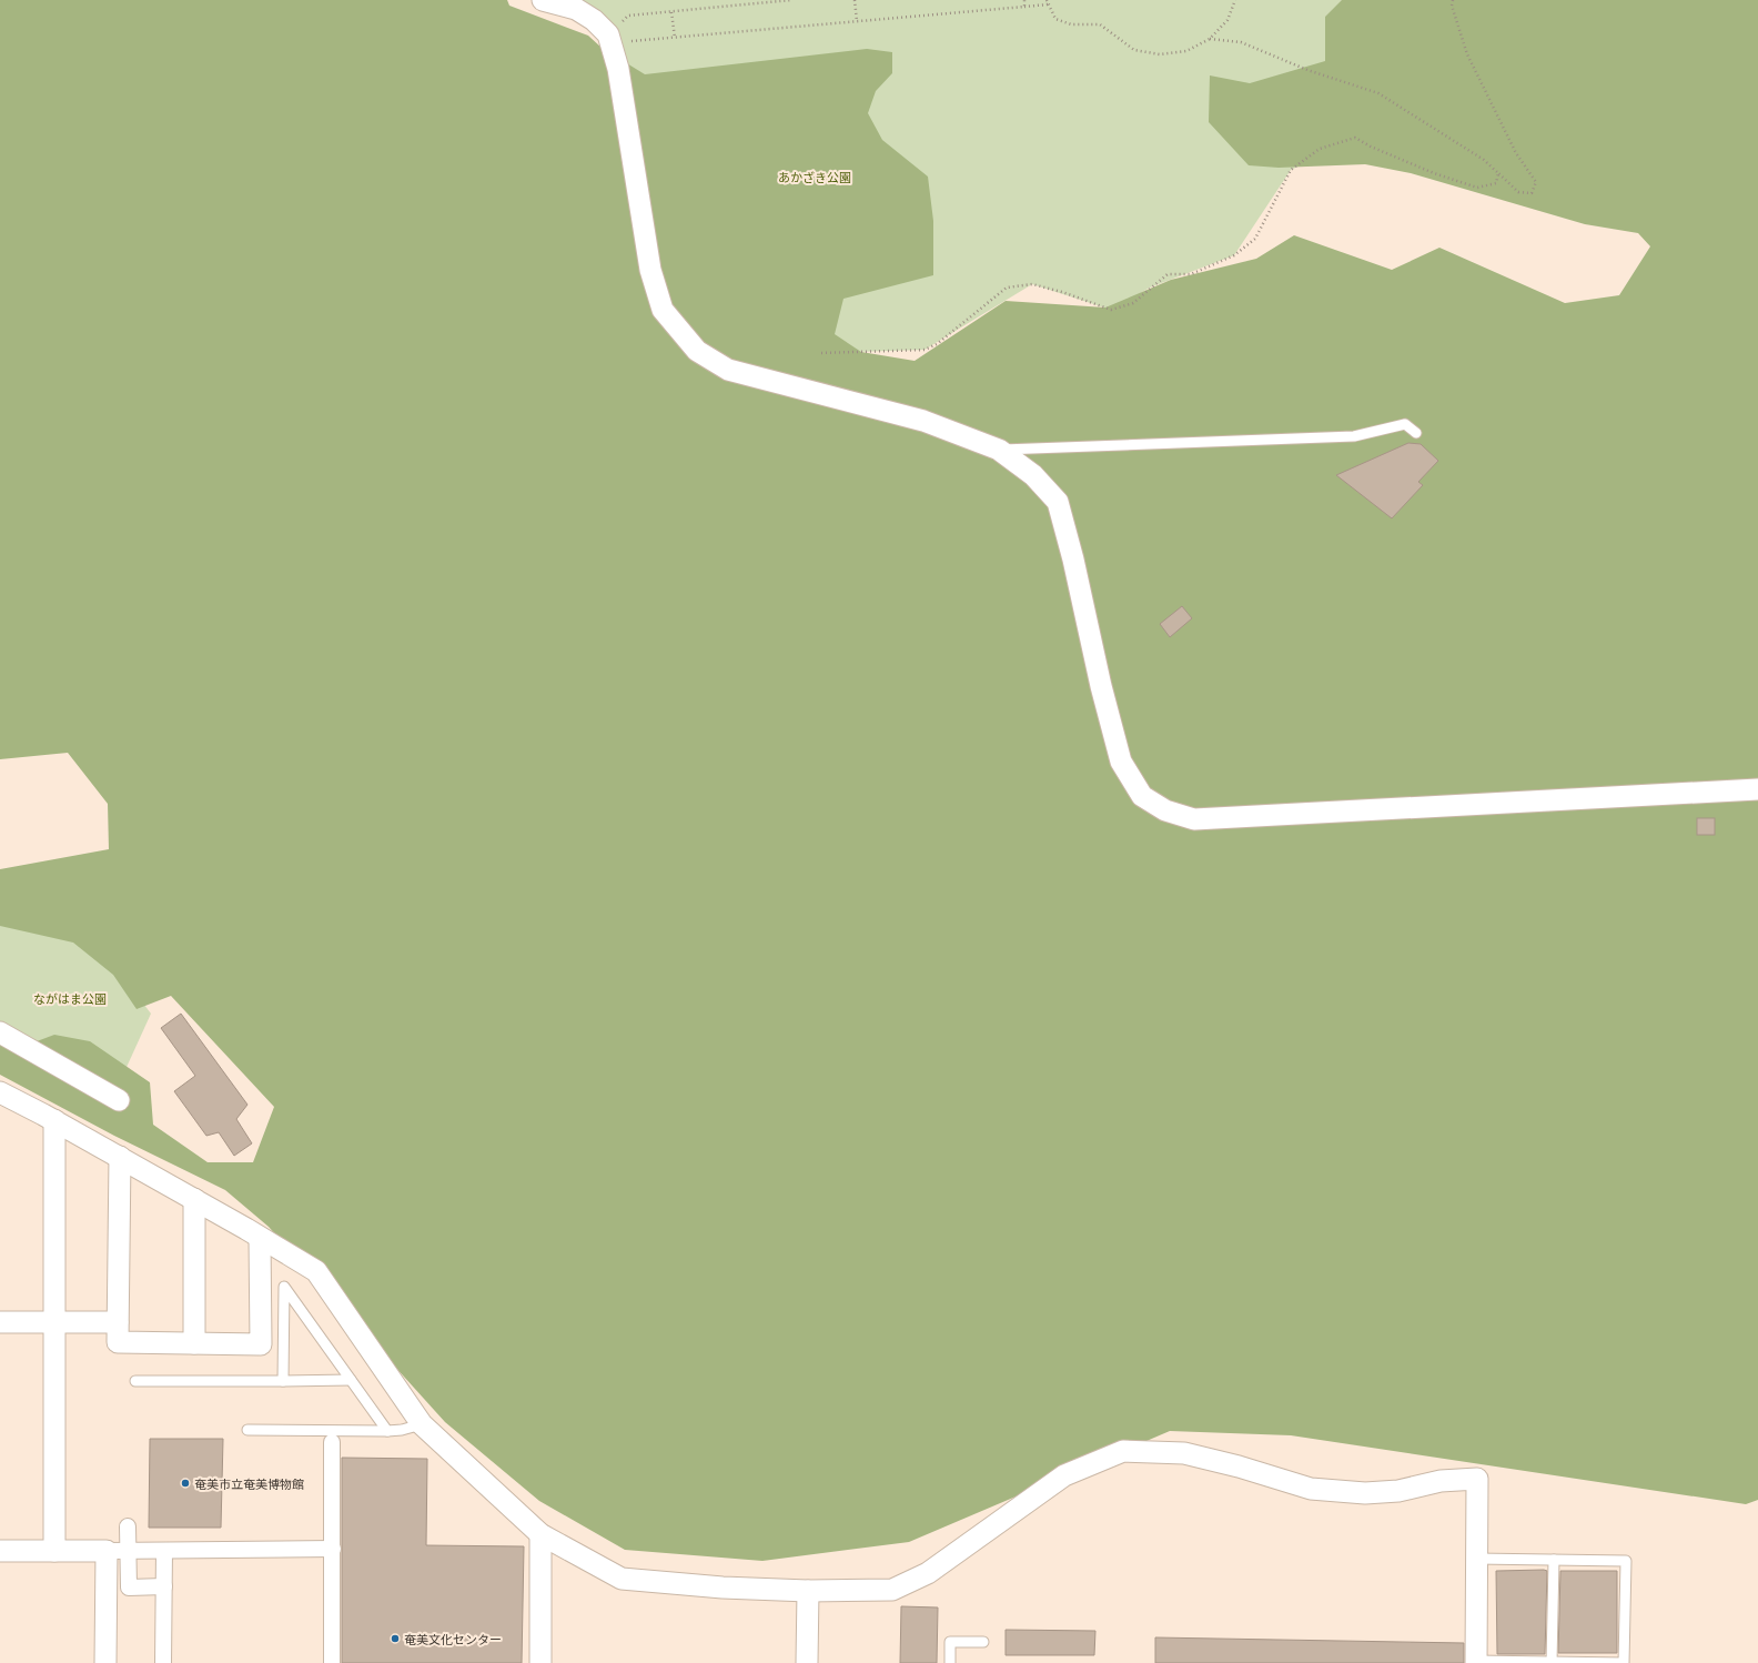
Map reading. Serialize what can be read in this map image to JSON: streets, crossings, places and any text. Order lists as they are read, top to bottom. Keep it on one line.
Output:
{"parks":["あかざき公園","ながはま公園"],"places":["奄美市立奄美博物館","奄美文化センター"]}
